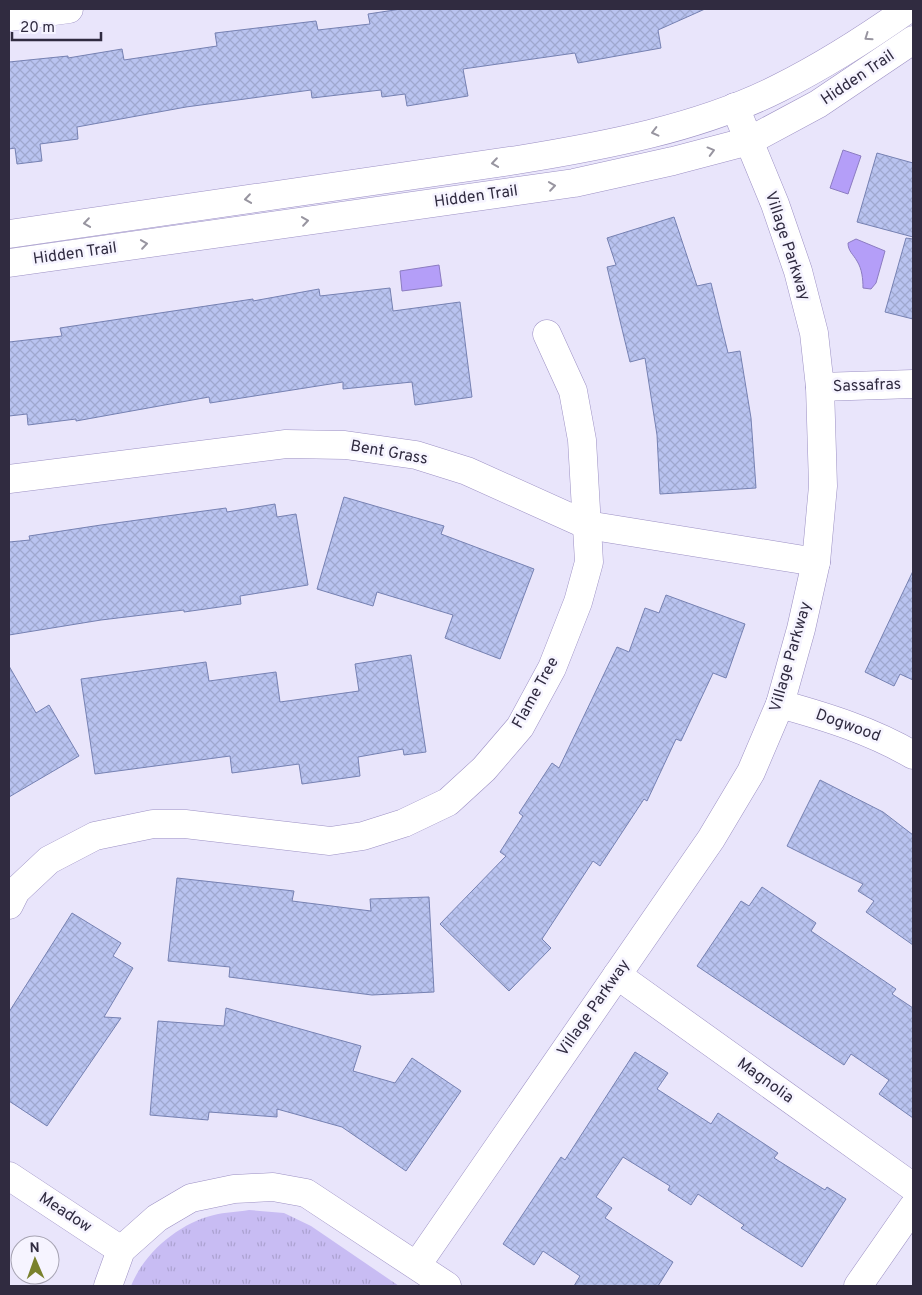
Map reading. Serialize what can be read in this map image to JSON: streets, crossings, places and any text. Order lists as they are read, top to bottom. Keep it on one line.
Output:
{"streets":{"street":["Hidden Trail","Village Parkway","Sassafras","Bent Grass","Flame Tree","Dogwood","Magnolia","Meadow"]},"crossings":[["Hidden Trail","Village Parkway"],["Village Parkway","Sassafras"],["Village Parkway","Bent Grass"],["Village Parkway","Dogwood"],["Village Parkway","Magnolia"],["Bent Grass","Flame Tree"]],"scale_bar":"20 m","north":"top"}
